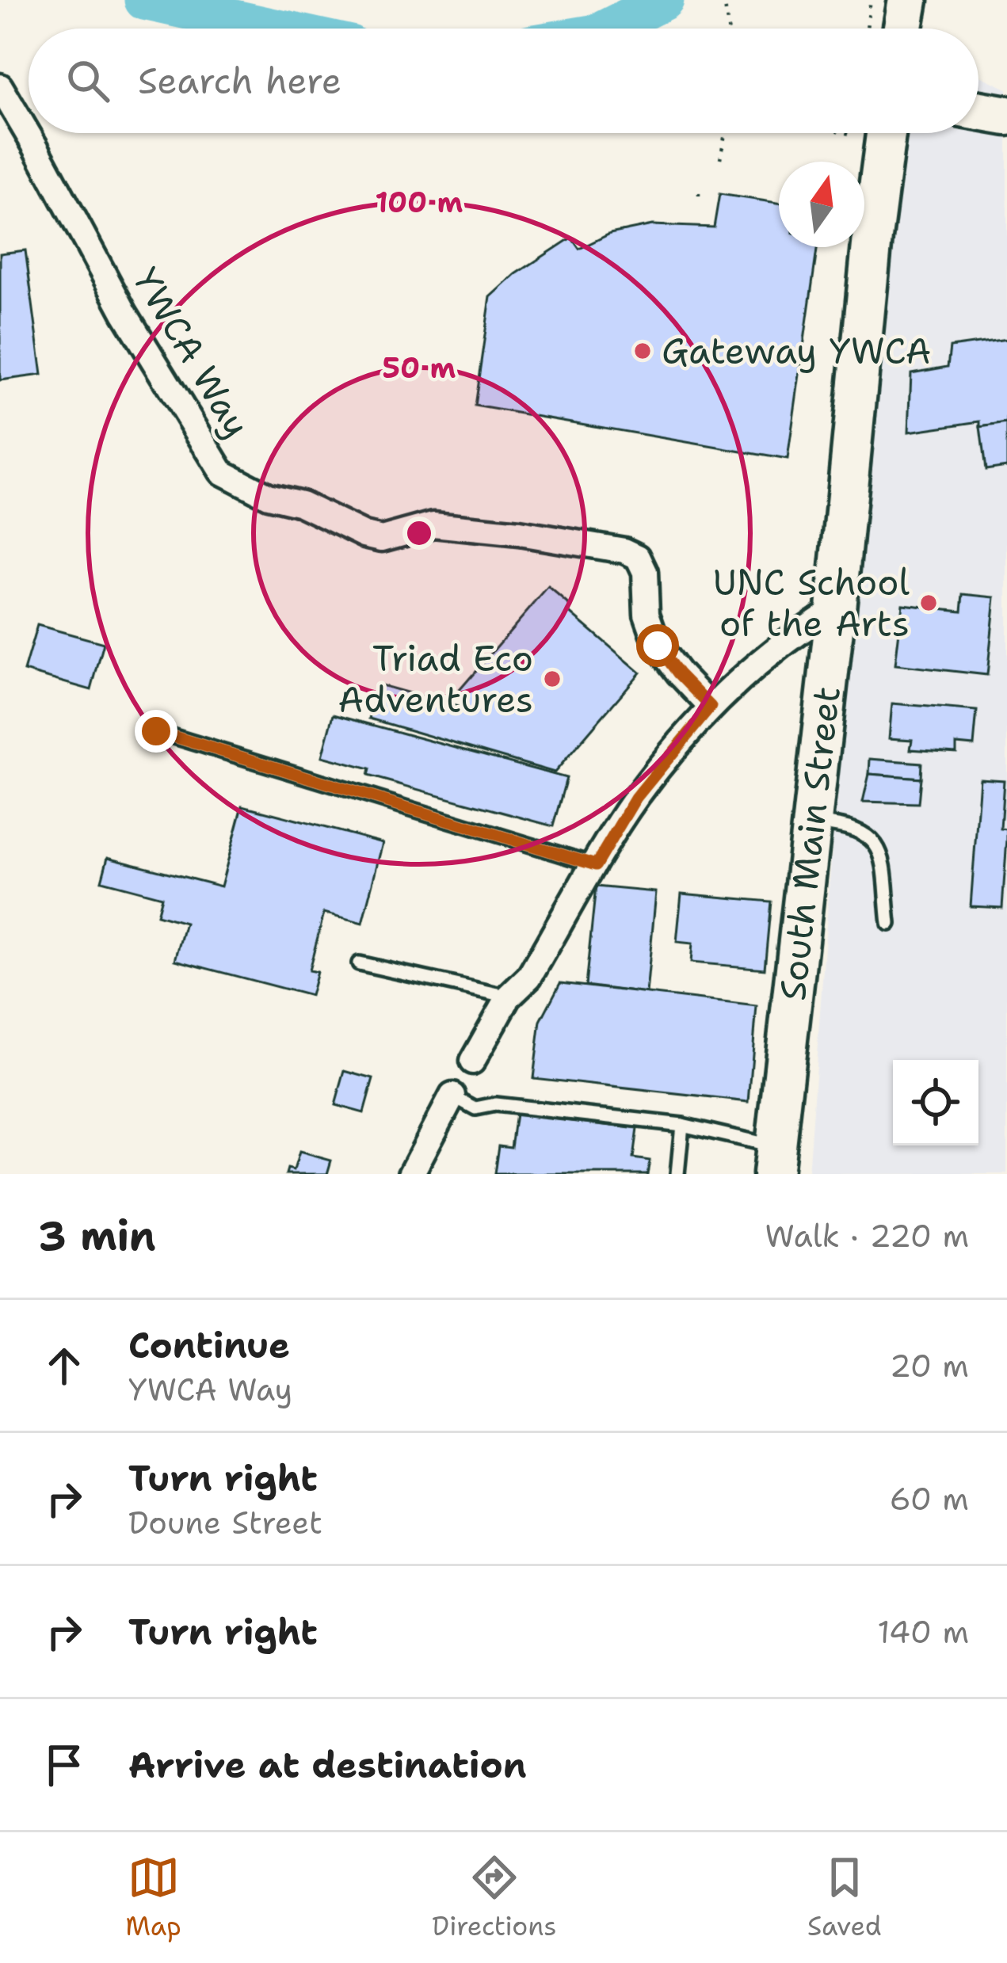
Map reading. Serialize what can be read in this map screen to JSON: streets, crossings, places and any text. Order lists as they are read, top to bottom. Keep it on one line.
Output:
{"streets":{"main road":["South Main Street"],"street":["YWCA Way"]},"places":["Gateway YWCA","UNC School of the Arts","Triad Eco Adventures"],"north":"top","page":{"search":"Search here","heading":["3 min","Walk · 220 m"],"list":[["Continue","YWCA Way","20 m"],["Turn right","Doune Street","60 m"],["Turn right","140 m"],"Arrive at destination"],"nav":["Map","Directions","Saved"]},"rings":["100 m","50 m"]}
